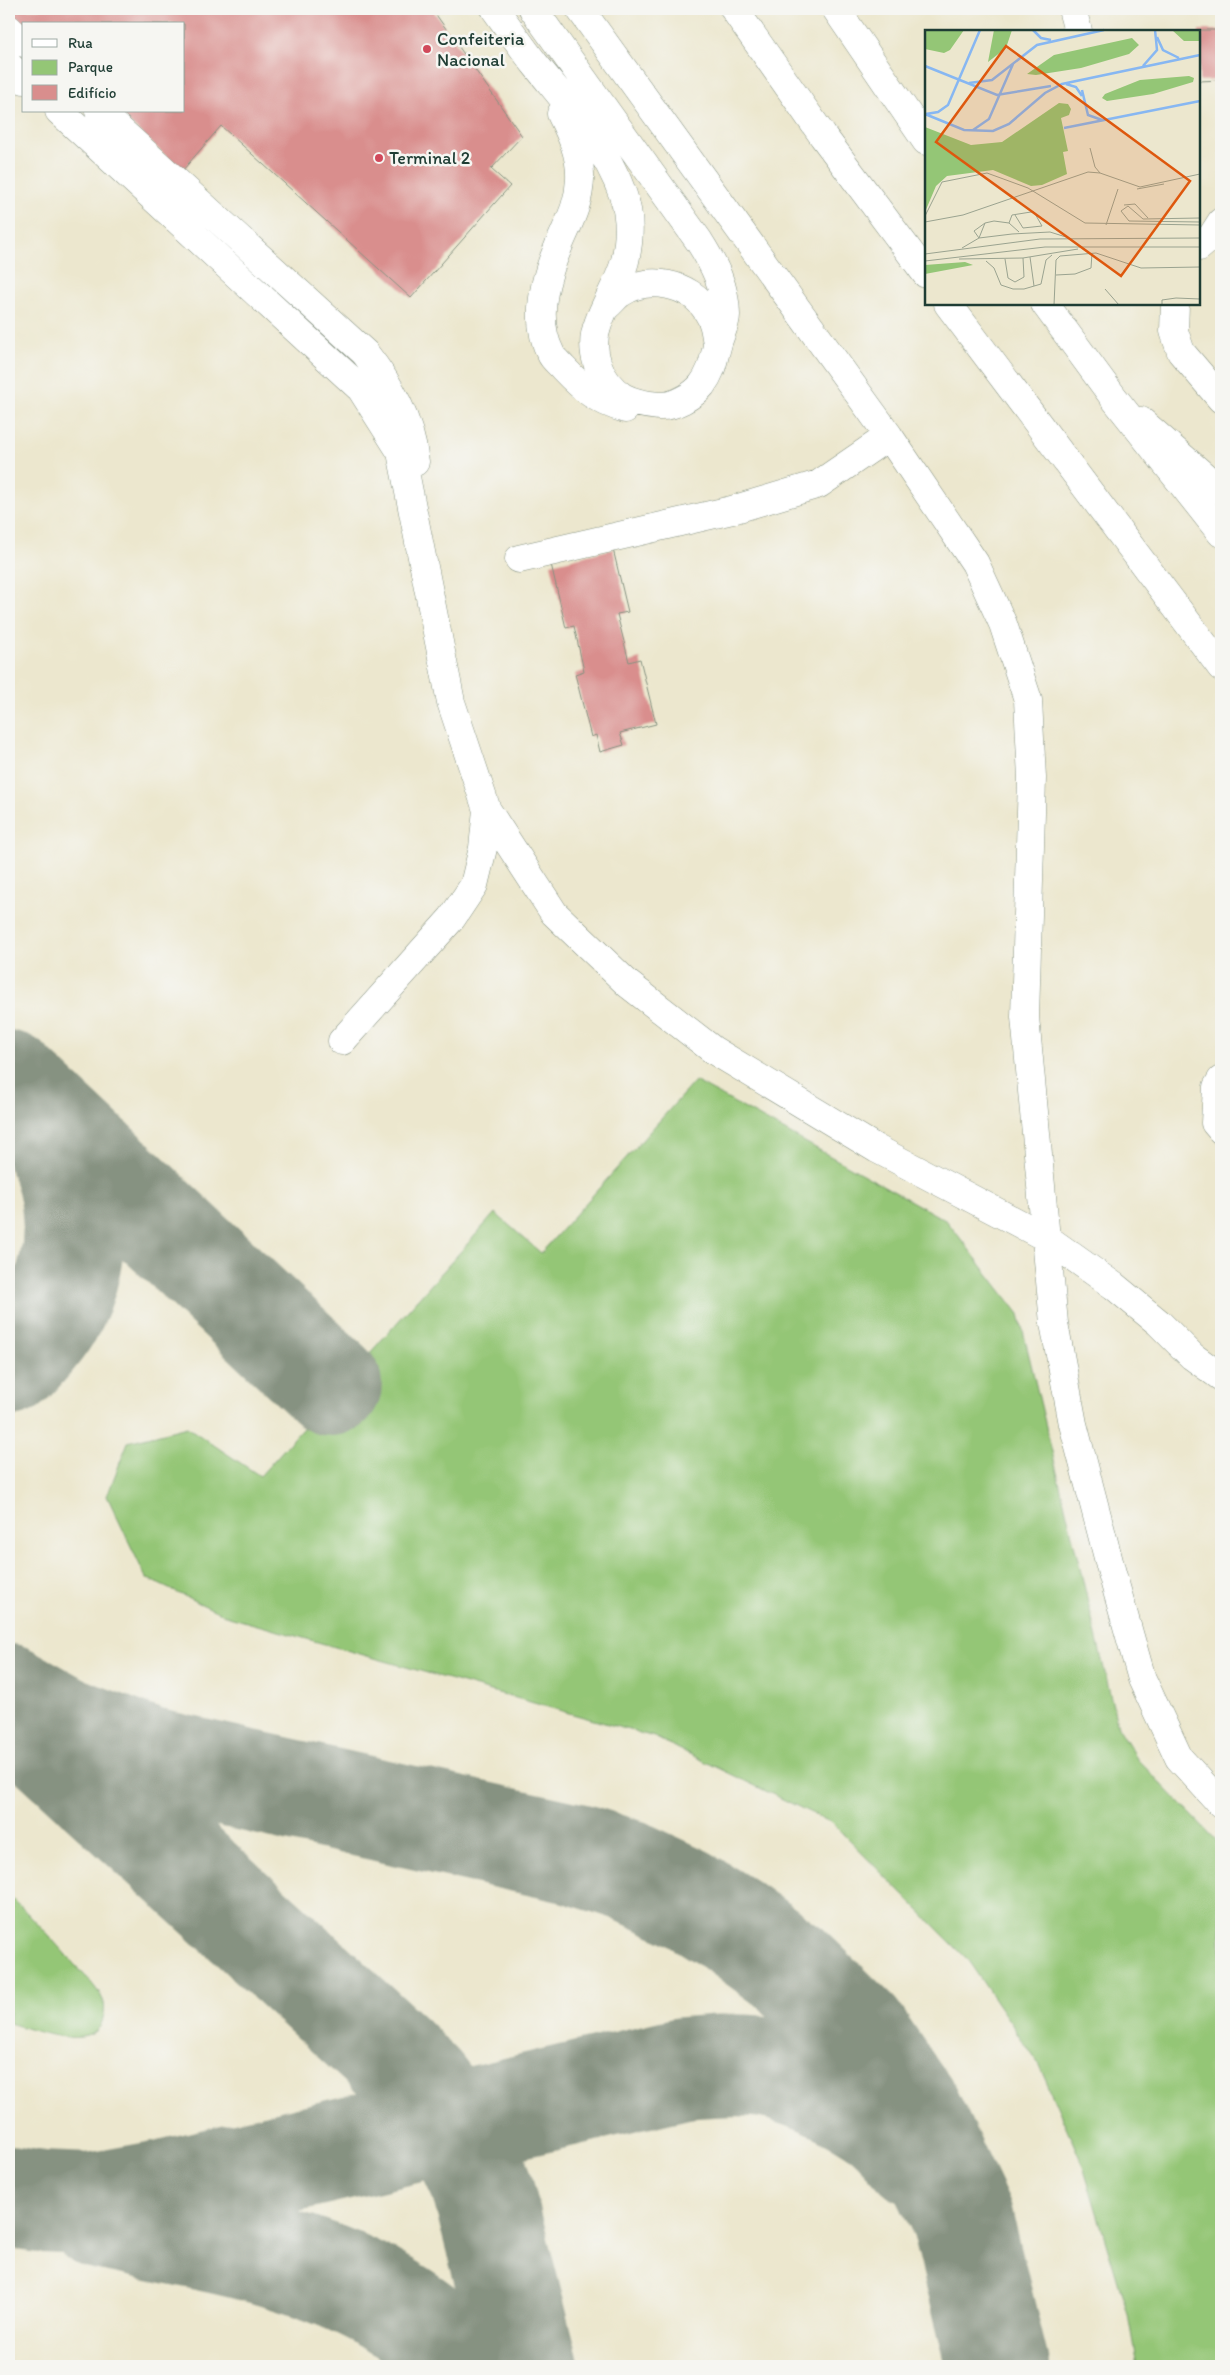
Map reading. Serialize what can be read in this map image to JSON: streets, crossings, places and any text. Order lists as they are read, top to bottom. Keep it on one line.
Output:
{"places":["Confeiteria Nacional","Terminal 2"],"legend":["Rua","Parque","Edifício"]}
